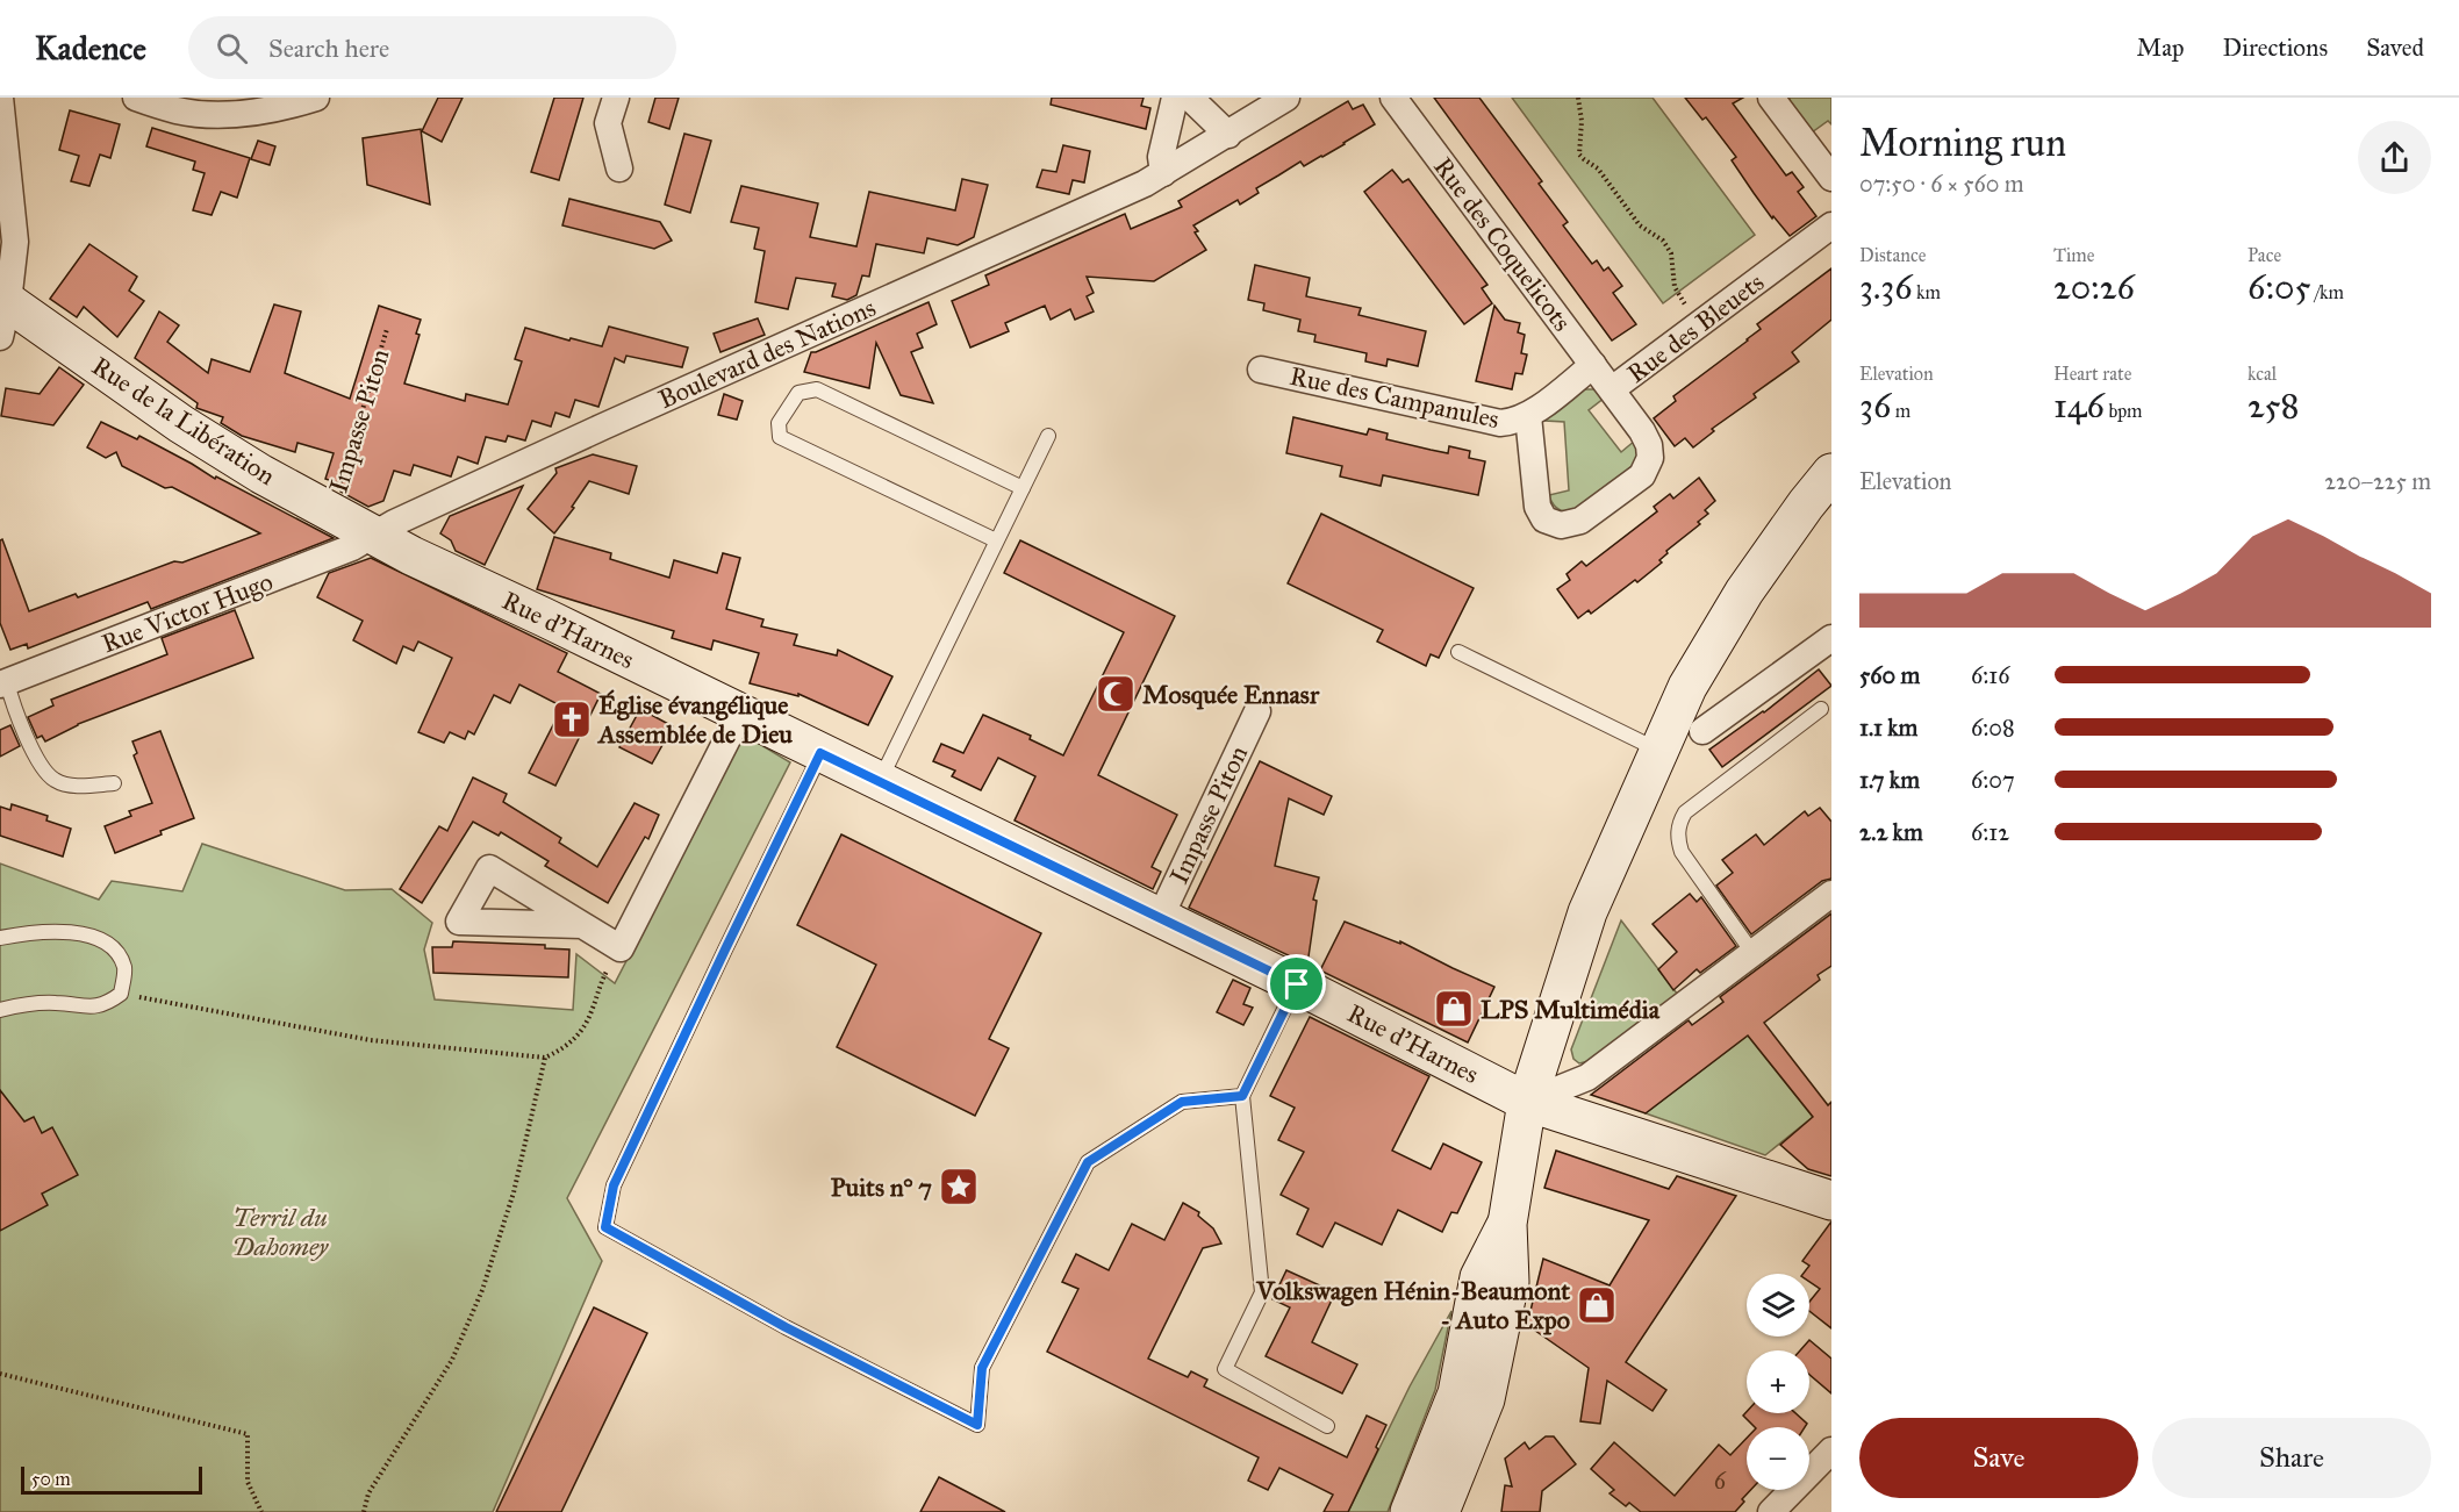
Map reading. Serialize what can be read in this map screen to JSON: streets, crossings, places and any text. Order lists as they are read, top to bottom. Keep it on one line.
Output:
{"streets":{"main road":["Rue de la Libération","Rue d'Harnes"],"street":["Rue des Coquelicots","Rue des Bleuets","Boulevard des Nations","Rue des Campanules","Impasse Piton","Rue Victor Hugo"]},"crossings":[["Rue des Coquelicots","Rue des Bleuets"],["Rue des Bleuets","Rue des Campanules"],["Boulevard des Nations","Rue de la Libération"],["Boulevard des Nations","Rue Victor Hugo"],["Boulevard des Nations","Rue d'Harnes"],["Rue de la Libération","Impasse Piton"],["Rue de la Libération","Rue Victor Hugo"],["Rue de la Libération","Rue d'Harnes"],["Impasse Piton","Rue d'Harnes"],["Rue Victor Hugo","Rue d'Harnes"]],"parks":["Terril du Dahomey"],"places":{"mosque":["Mosquée Ennasr"],"church":["Église évangélique Assemblée de Dieu"],"shop":["LPS Multimédia","Volkswagen Hénin-Beaumont - Auto Expo"],"place":["Puits n° 7"]},"house_numbers":["6"],"scale_bar":"50 m","page":{"header":"Kadence","search":"Search here","nav":["Map","Directions","Saved"],"heading":["Morning run","07:50 · 6 × 560 m"],"stats":[["Distance","3.36 km"],["Time","20:26"],["Pace","6:05 /km"],["Elevation","36 m"],["Heart rate","146 bpm"],["kcal","258"]],"chart":["Elevation","220–225 m"],"list":[{"name":"560 m","note":"6:16"},{"name":"1.1 km","note":"6:08"},{"name":"1.7 km","note":"6:07"},{"name":"2.2 km","note":"6:12"}],"map_buttons":["+","−"],"buttons":["Save","Share"],"scale":"50 m"}}
